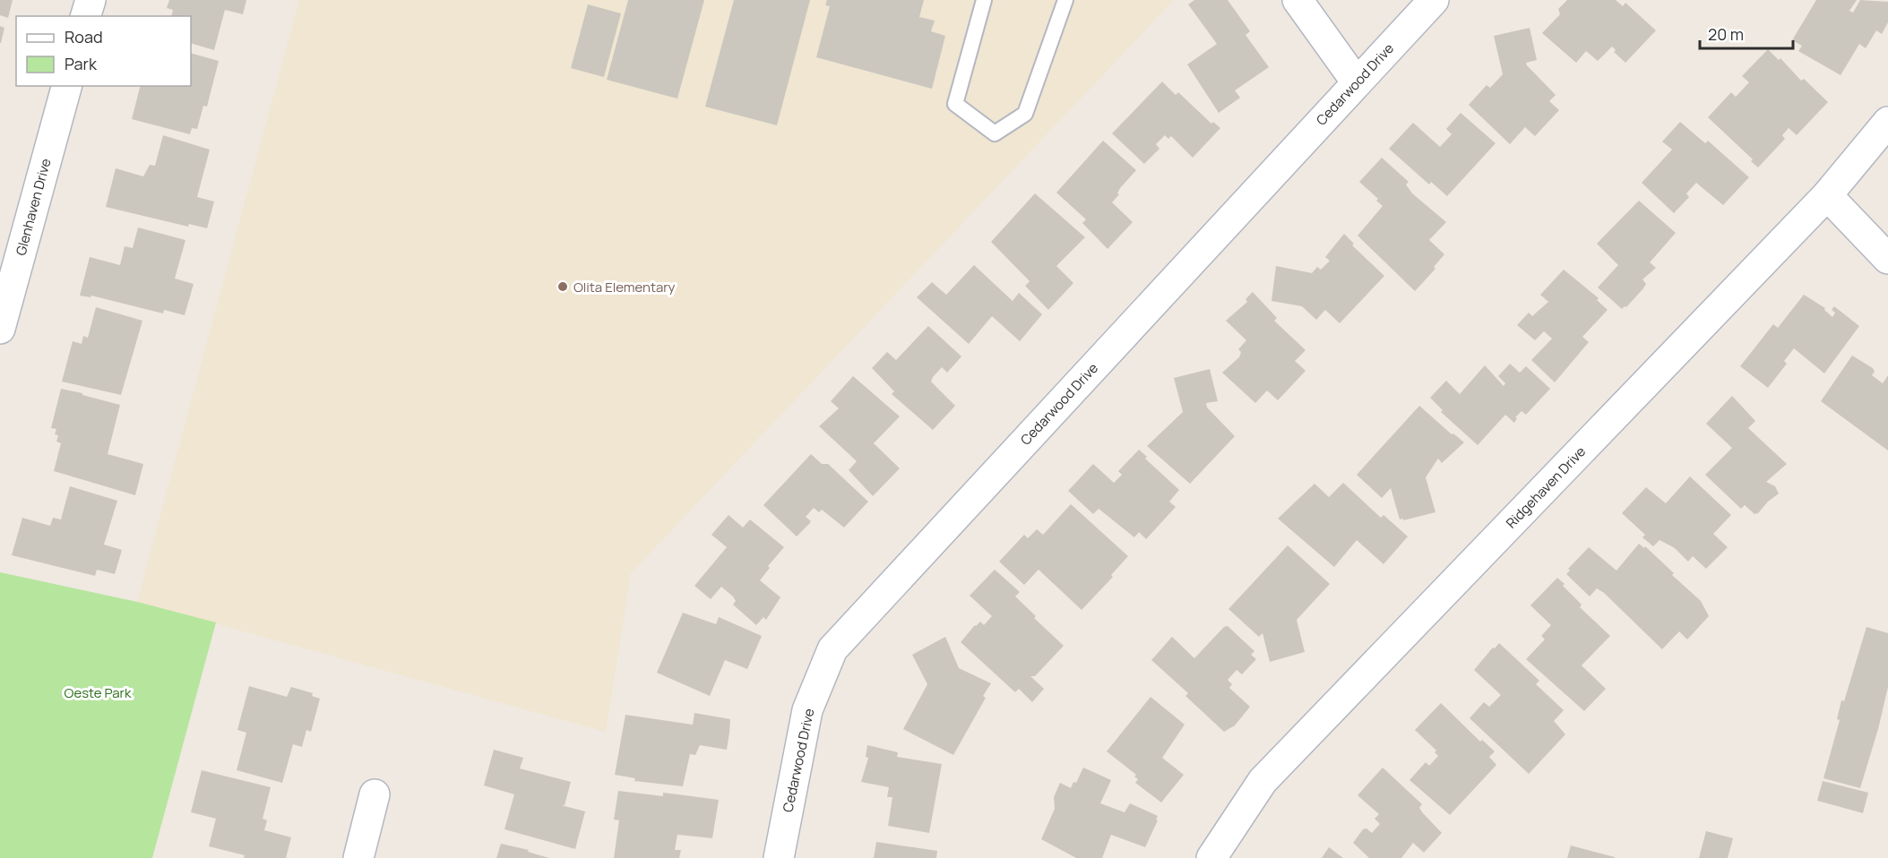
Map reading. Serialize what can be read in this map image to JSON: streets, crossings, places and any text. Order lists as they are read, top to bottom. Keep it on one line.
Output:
{"streets":{"street":["Cedarwood Drive","Glenhaven Drive","Ridgehaven Drive"]},"parks":["Oeste Park"],"places":["Olita Elementary"],"legend":["Road","Park"],"scale_bar":"20 m"}
